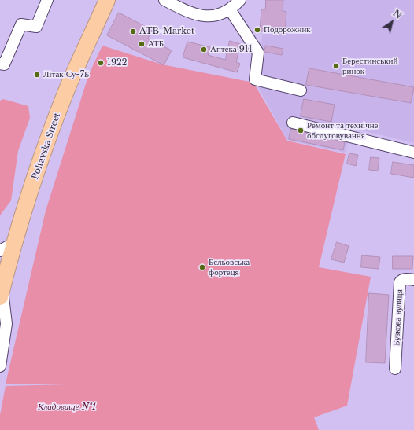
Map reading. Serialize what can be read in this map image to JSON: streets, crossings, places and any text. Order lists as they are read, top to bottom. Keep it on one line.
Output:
{"streets":{"highway":["Poltavska Street"],"street":["Бузкова вулиця"]},"parks":["Кладовище №1"],"places":["Подорожник","ATB-Market","АТБ","Аптека 911","1922","Берестинський ринок","Літак Су-7Б","Ремонт та технічне обслуговування","Бєльовська фортеця"],"north":"top right"}
